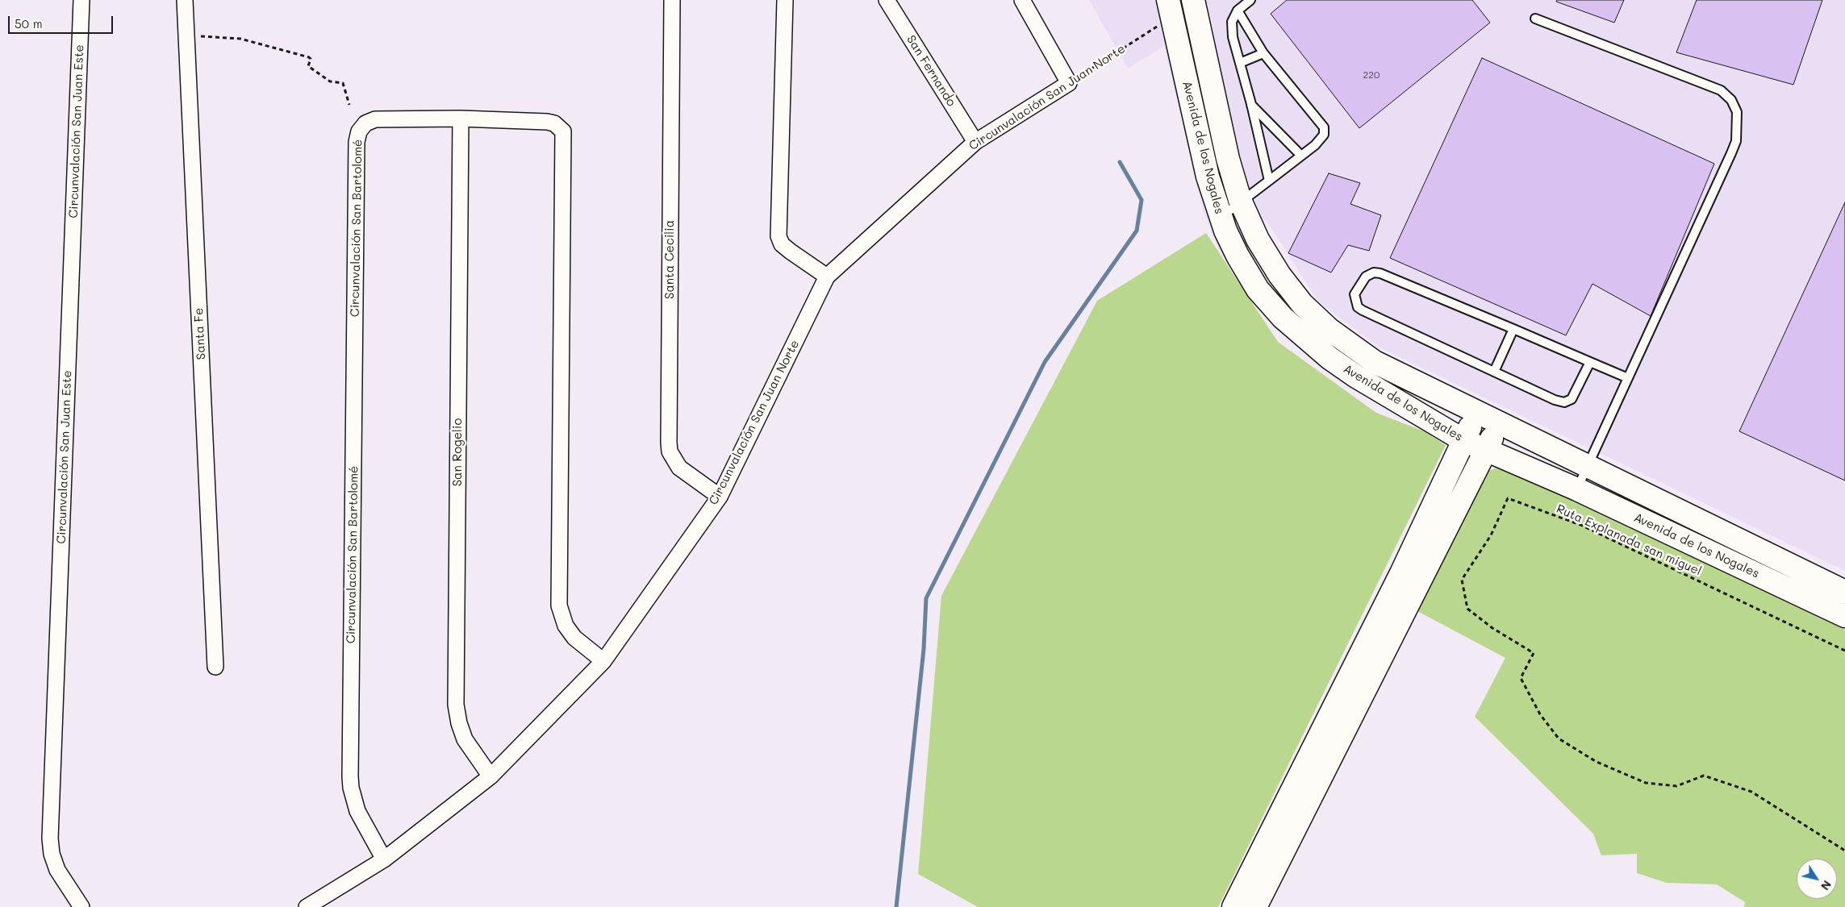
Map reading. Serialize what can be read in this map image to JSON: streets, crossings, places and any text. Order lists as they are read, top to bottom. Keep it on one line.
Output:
{"streets":{"main road":["Avenida de los Nogales"],"street":["San Fernando","Circunvalación San Juan Norte","Circunvalación San Juan Este","Circunvalación San Bartolomé","Santa Cecilia","Santa Fe","San Rogelio"],"path":["Ruta Explanada san miguel"]},"crossings":[["San Fernando","Circunvalación San Juan Norte"],["Circunvalación San Juan Norte","Avenida de los Nogales"],["Circunvalación San Juan Norte","Circunvalación San Bartolomé"],["Circunvalación San Juan Norte","Santa Cecilia"],["Circunvalación San Juan Norte","San Rogelio"],["Circunvalación San Bartolomé","San Rogelio"]],"house_numbers":["220"],"scale_bar":"50 m","north":"bottom right"}
